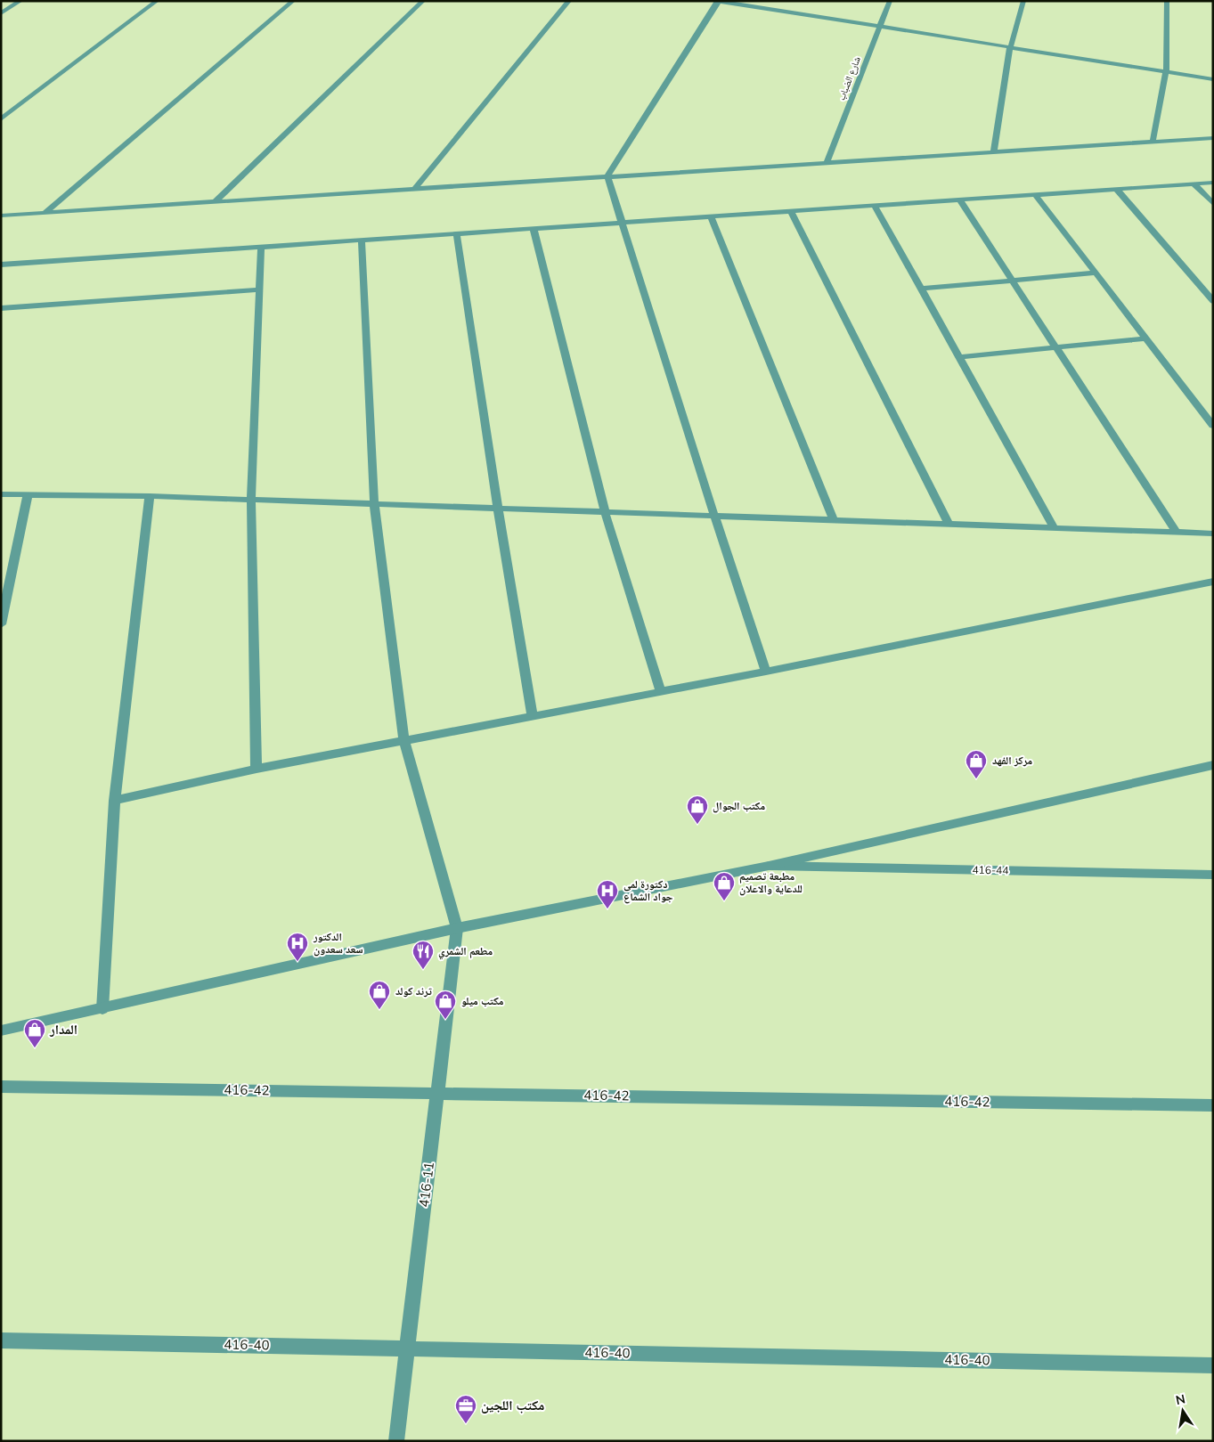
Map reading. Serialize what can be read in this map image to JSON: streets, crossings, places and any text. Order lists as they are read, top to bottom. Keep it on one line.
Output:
{"streets":{"street":["شارع الضباب","416-44","416-42","416-11","416-40"]},"crossings":[["416-42","416-11"],["416-11","416-40"]],"places":{"shop":["مركز الفهد","مكتب الجوال","مطبعة تصميم للدعاية والاعلان","ترند كولد","مكتب ميلو","المدار"],"hospital":["دكتورة لمى جواد الشماع","الدكتور سعد سعدون"],"restaurant":["مطعم الشمري"],"office":["مكتب اللجين"]},"north":"top"}
